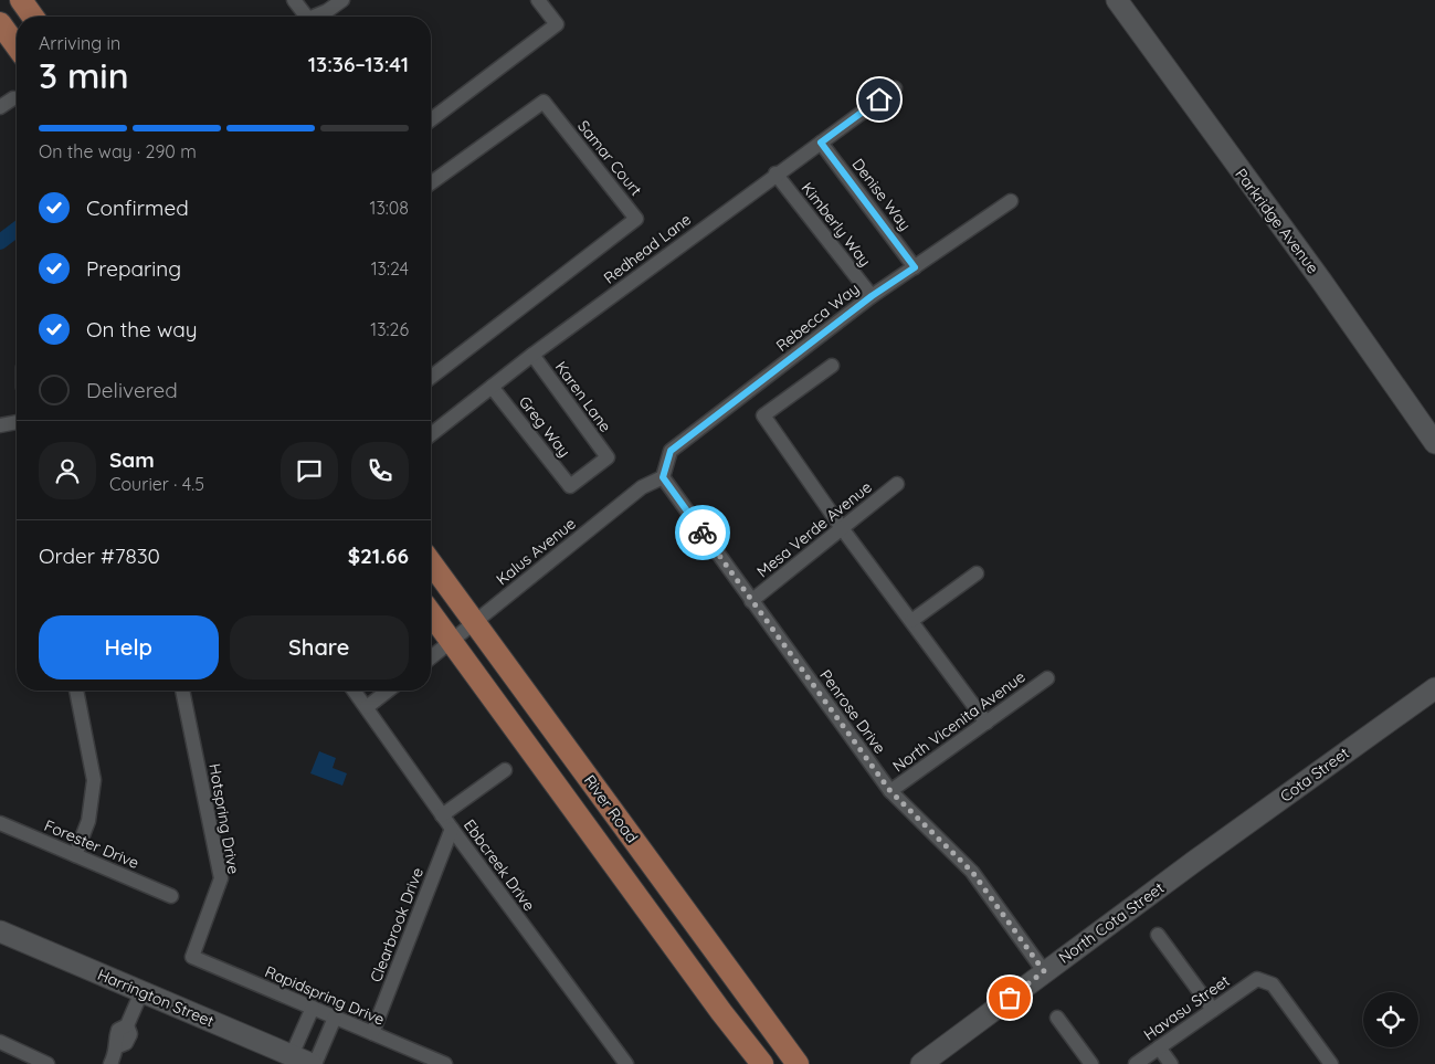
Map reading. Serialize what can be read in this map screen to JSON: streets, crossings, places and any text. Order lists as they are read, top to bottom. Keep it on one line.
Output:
{"streets":{"main road":["River Road"],"street":["Samar Court","Denise Way","Parkridge Avenue","Kimberly Way","Redhead Lane","Rebecca Way","Karen Lane","Greg Way","Mesa Verde Avenue","Kalus Avenue","Penrose Drive","North Vicenita Avenue","Cota Street","Hotspring Drive","Forester Drive","Ebbcreek Drive","North Cota Street","Clearbrook Drive","Rapidspring Drive","Harrington Street","Havasu Street"]},"crossings":[["Denise Way","Redhead Lane"],["Denise Way","Rebecca Way"],["Kimberly Way","Redhead Lane"],["Kimberly Way","Rebecca Way"],["Redhead Lane","Karen Lane"],["Redhead Lane","Greg Way"],["Rebecca Way","Kalus Avenue"],["Rebecca Way","Penrose Drive"],["Karen Lane","Greg Way"],["Mesa Verde Avenue","Penrose Drive"],["Kalus Avenue","Penrose Drive"],["Kalus Avenue","River Road"],["Penrose Drive","North Vicenita Avenue"],["Penrose Drive","North Cota Street"],["Cota Street","North Cota Street"],["Hotspring Drive","Rapidspring Drive"],["Ebbcreek Drive","Clearbrook Drive"],["Clearbrook Drive","Rapidspring Drive"]],"page":{"heading":["3 min","Arriving in","13:36–13:41"],"panel":["Sam","Courier · 4.5","Order #7830","$21.66"],"bar":"On the way · 290 m","list":[["Confirmed","13:08"],["Preparing","13:24"],["On the way","13:26"],"Delivered"],"buttons":["Help","Share"]}}
